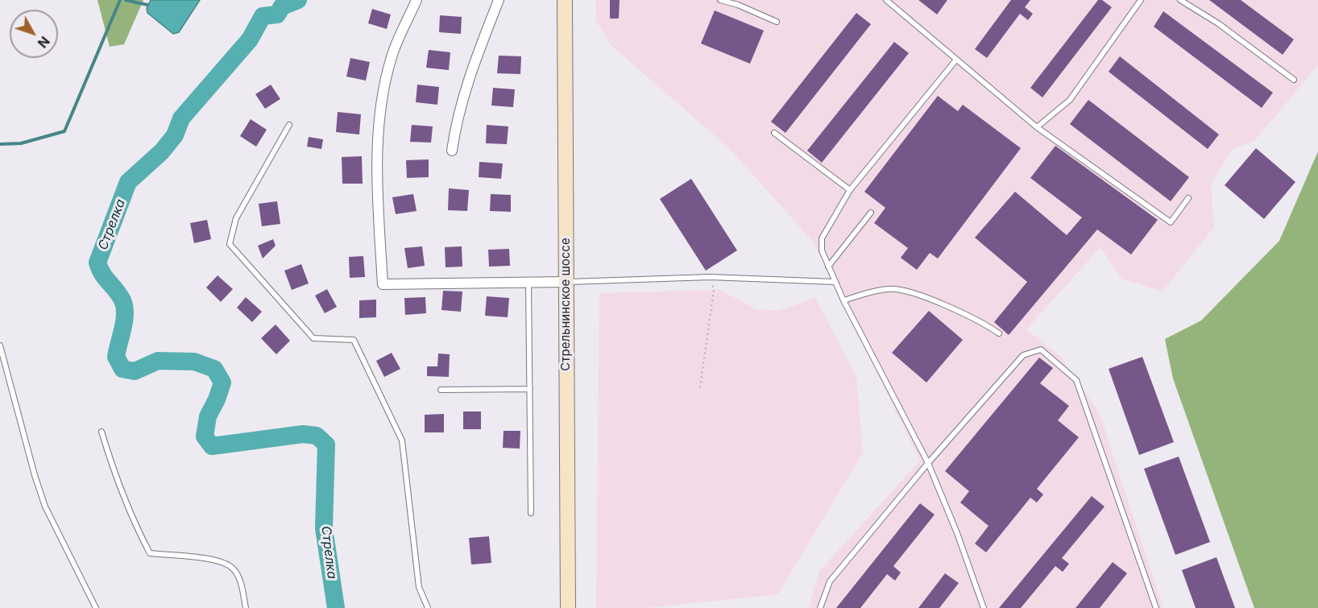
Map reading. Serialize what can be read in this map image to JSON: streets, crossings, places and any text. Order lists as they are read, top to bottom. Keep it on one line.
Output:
{"streets":{"main road":["Стрельнинское шоссе"]},"water":["Стрелка"],"north":"bottom right"}
